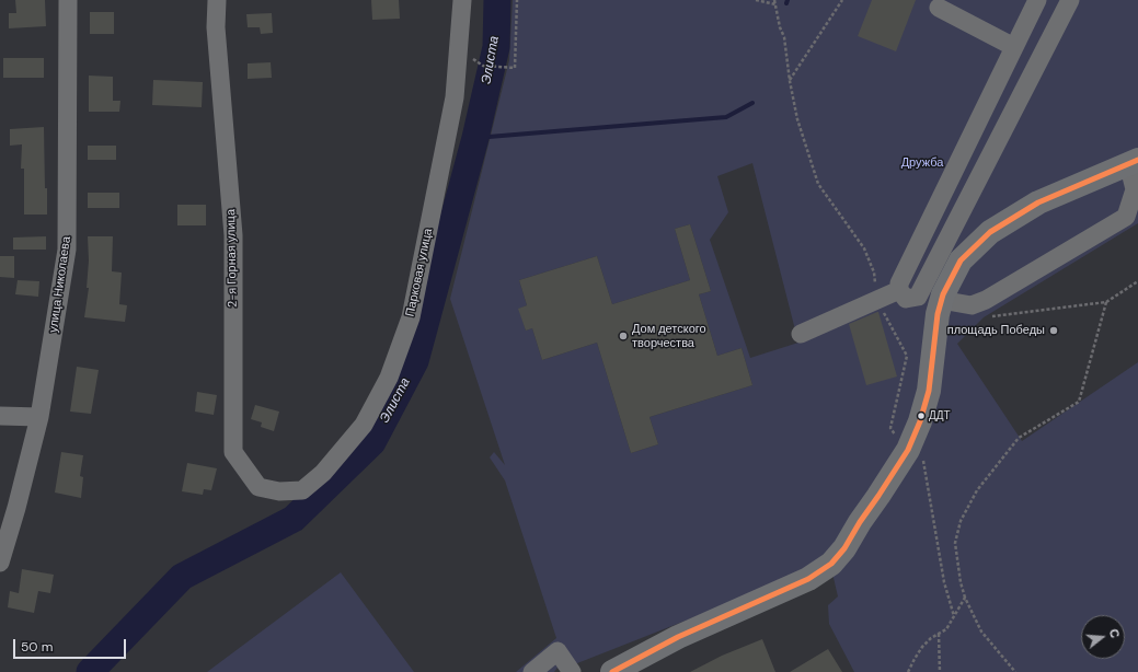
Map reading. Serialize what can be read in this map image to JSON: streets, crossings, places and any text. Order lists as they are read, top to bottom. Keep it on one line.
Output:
{"streets":{"street":["2-я Горная улица","Парковая улица","улица Николаева"]},"crossings":[["2-я Горная улица","Парковая улица"]],"water":["Элиста"],"parks":["Дружба"],"places":["площадь Победы","Дом детского творчества","ДДТ"],"scale_bar":"50 m","north":"right"}
